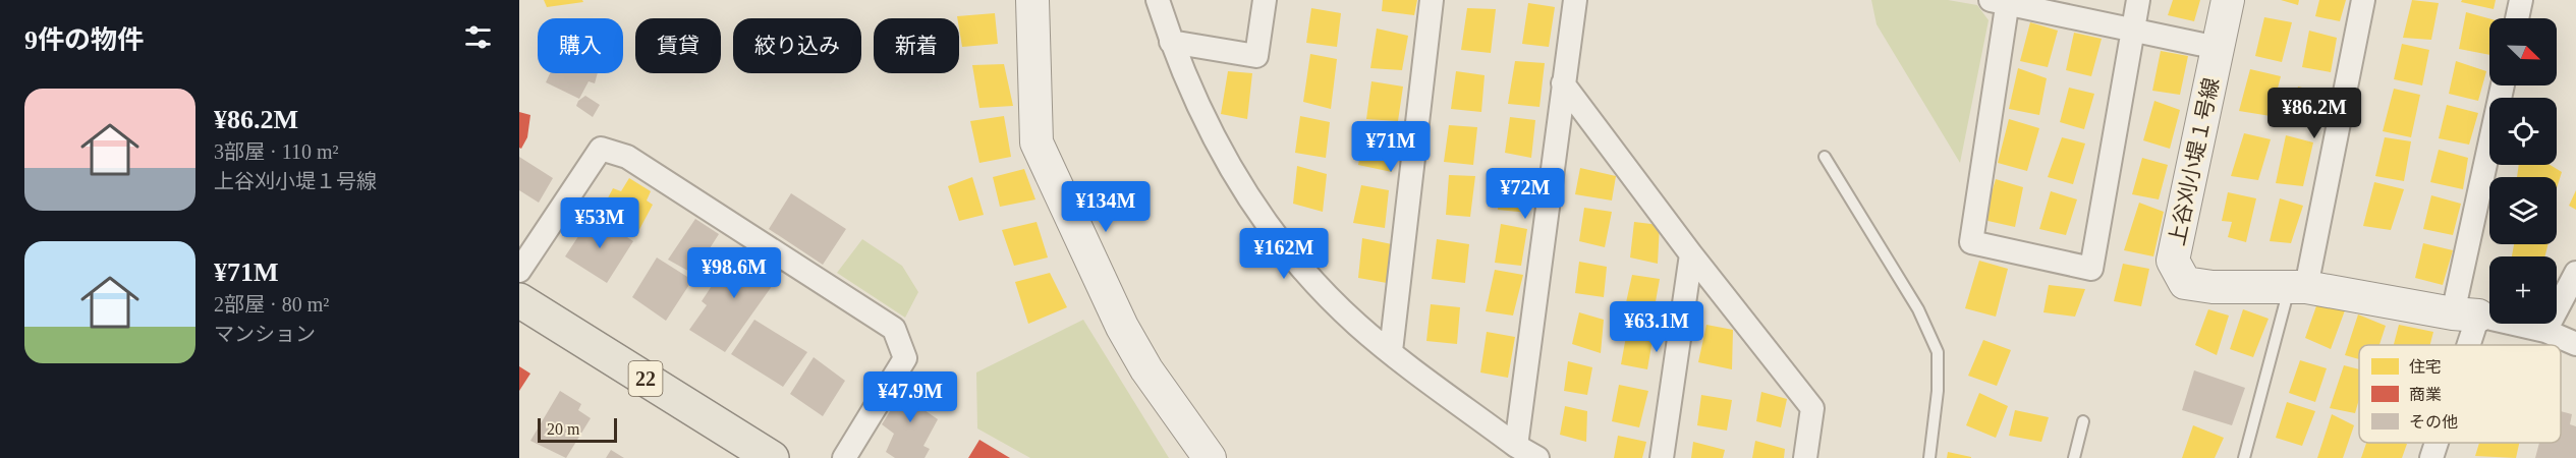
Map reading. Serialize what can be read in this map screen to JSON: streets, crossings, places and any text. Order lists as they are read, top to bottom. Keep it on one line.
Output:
{"streets":{"main road":["22"],"street":["上谷刈小堤１号線"]},"legend":["住宅","商業","その他"],"scale_bar":"20 m","north":"bottom right","page":{"heading":"9件の物件","map_buttons":"+","chip":["購入","賃貸","絞り込み","新着"],"list":[{"name":"¥86.2M","note":"3部屋 · 110 m² · 上谷刈小堤１号線"},{"name":"¥71M","note":"2部屋 · 80 m² · マンション"}],"price":["¥86.2M","¥71M","¥72M","¥134M","¥53M","¥162M","¥98.6M","¥63.1M","¥47.9M"],"scale":"20 m"}}
